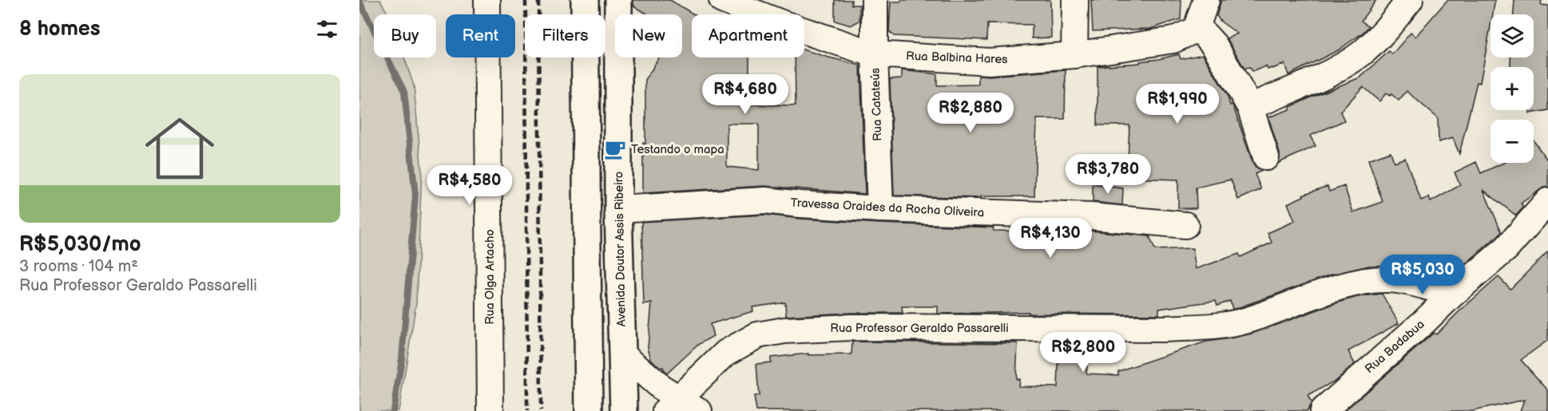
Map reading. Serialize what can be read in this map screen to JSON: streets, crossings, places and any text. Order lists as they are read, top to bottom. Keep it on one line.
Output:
{"streets":{"main road":["Avenida Doutor Assis Ribeiro"],"street":["Rua Balbina Hares","Rua Catateús","Travessa Oraides da Rocha Oliveira","Rua Olga Artacho","Rua Professor Geraldo Passarelli","Rua Badabua"]},"crossings":[["Rua Balbina Hares","Rua Catateús"],["Rua Catateús","Travessa Oraides da Rocha Oliveira"],["Travessa Oraides da Rocha Oliveira","Avenida Doutor Assis Ribeiro"],["Rua Professor Geraldo Passarelli","Rua Badabua"]],"places":{"cafe":["Testando o mapa"]},"page":{"heading":"8 homes","map_buttons":["+","−"],"chip":["Buy","Rent","Filters","New","Apartment"],"list":[{"name":"R$5,030/mo","note":"3 rooms · 104 m² · Rua Professor Geraldo Passarelli"}],"price":["R$4,680","R$1,990","R$2,880","R$3,780","R$4,580","R$4,130","R$5,030","R$2,800"]}}
